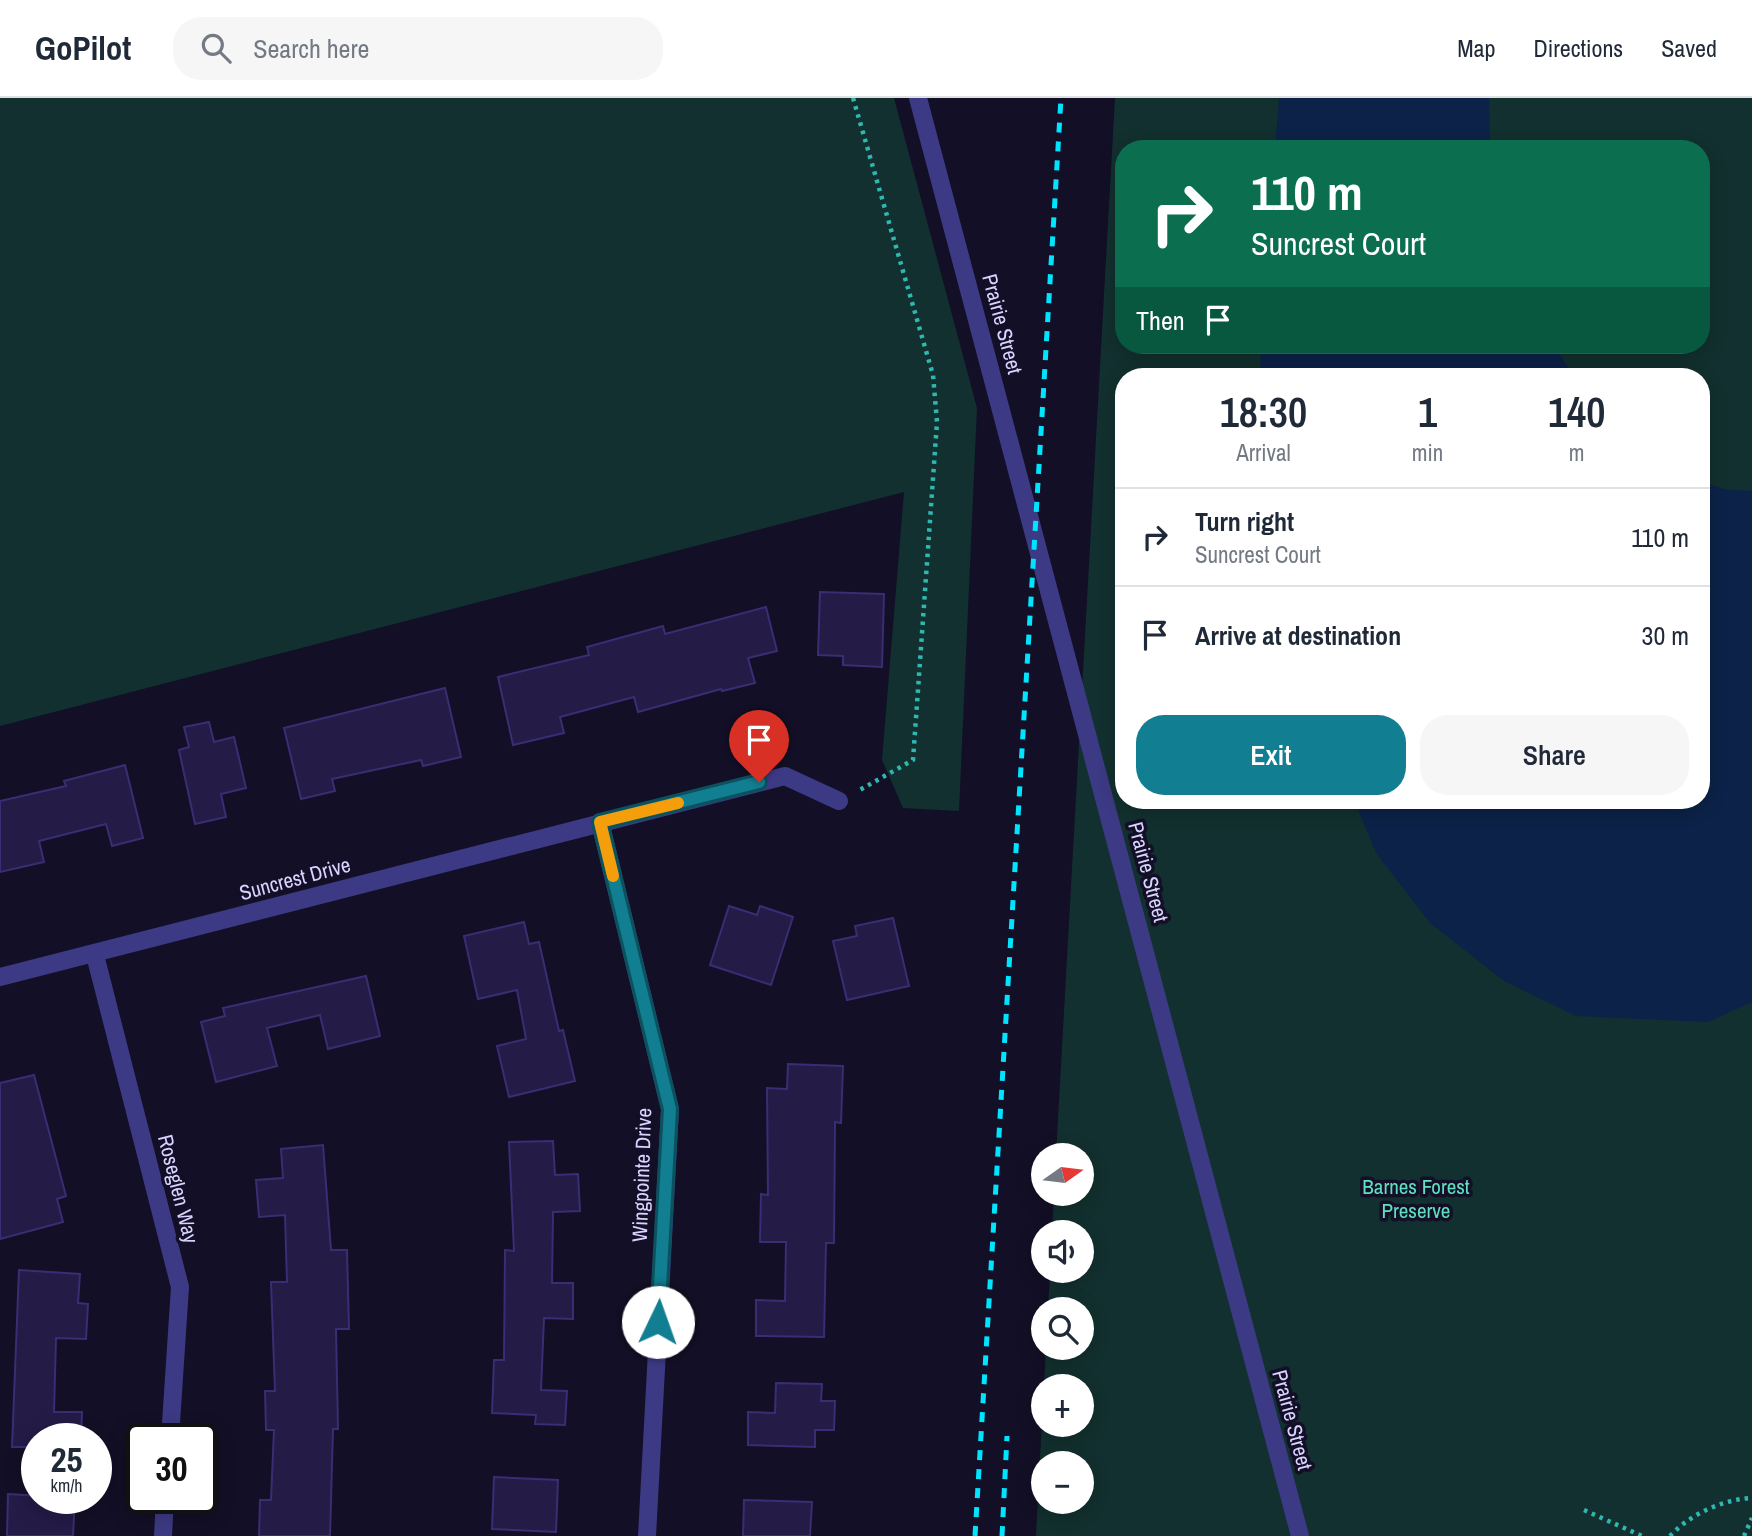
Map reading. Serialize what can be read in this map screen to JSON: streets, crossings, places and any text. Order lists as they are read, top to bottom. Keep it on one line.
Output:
{"streets":{"street":["Prairie Street","Suncrest Drive","Wingpointe Drive","Roseglen Way"]},"crossings":[["Suncrest Drive","Wingpointe Drive"],["Suncrest Drive","Roseglen Way"]],"parks":["Barnes Forest Preserve"],"north":"right","page":{"header":"GoPilot","search":"Search here","nav":["Map","Directions","Saved"],"turn":["110 m","Suncrest Court"],"then":"Then","eta":["18:30","Arrival","1","min","140","m"],"list":[{"name":"Turn right","note":"Suncrest Court","value":"110 m"},{"name":"Arrive at destination","value":"30 m"}],"buttons":["Exit","Share"],"map_buttons":["+","−"],"speed":"25 km/h","limit":"30"}}
